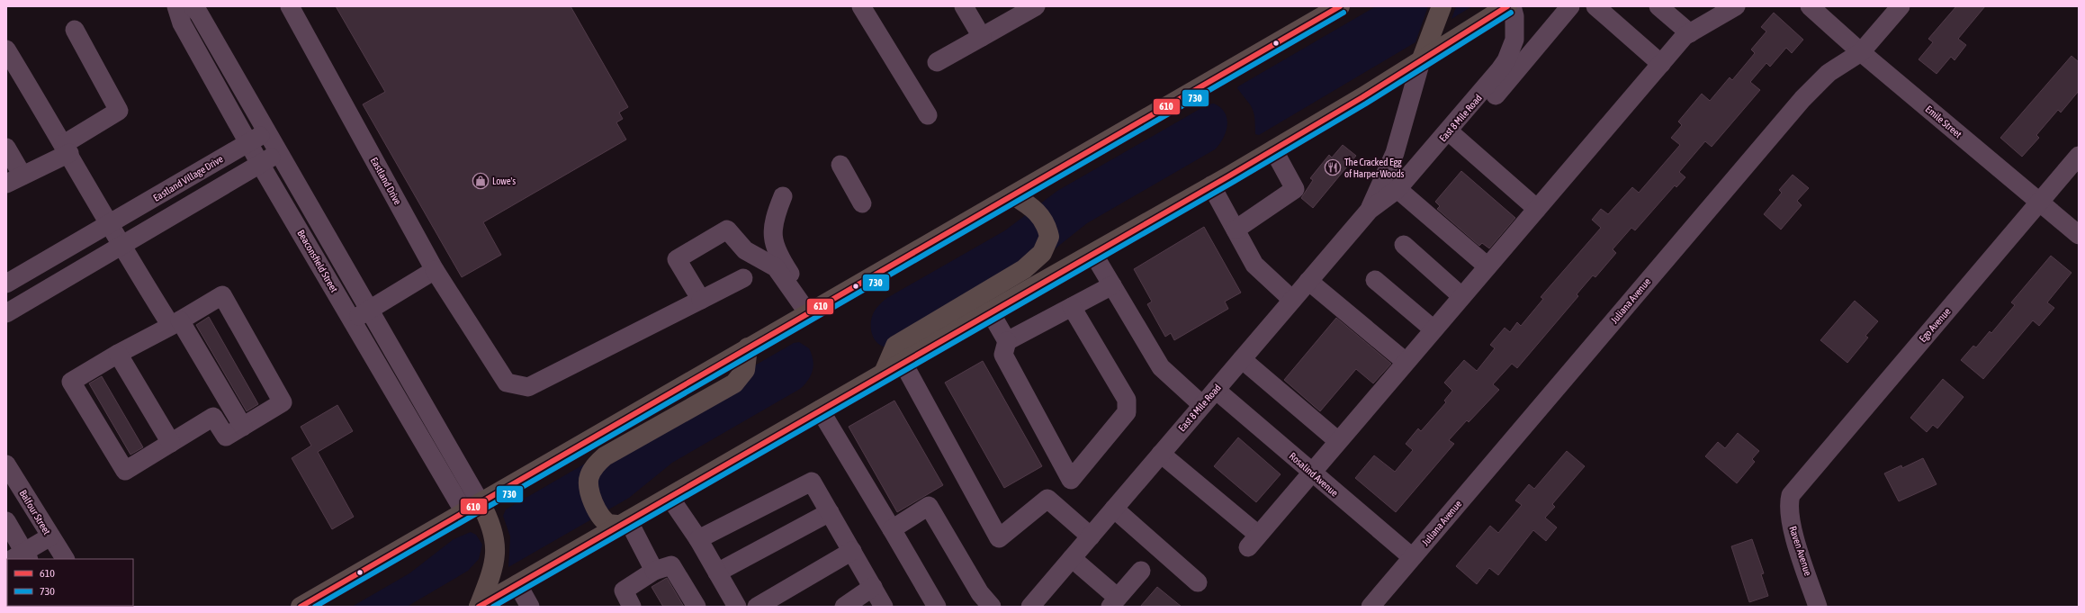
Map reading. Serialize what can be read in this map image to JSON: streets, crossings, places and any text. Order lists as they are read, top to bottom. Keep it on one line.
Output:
{"streets":{"street":["East 8 Mile Road","Emile Street","Eastland Village Drive","Eastland Drive","Beaconsfield Street","Juliana Avenue","Ego Avenue","Rosalind Avenue","Balfour Street","Raven Avenue"]},"crossings":[["East 8 Mile Road","Rosalind Avenue"],["Emile Street","Juliana Avenue"],["Emile Street","Ego Avenue"],["Eastland Village Drive","Beaconsfield Street"],["Juliana Avenue","Rosalind Avenue"],["Ego Avenue","Raven Avenue"]],"places":{"restaurant":["The Cracked Egg of Harper Woods"],"shop":["Lowe's"]},"lines":["transit line 610","transit line 730"],"legend":["610","730"]}
